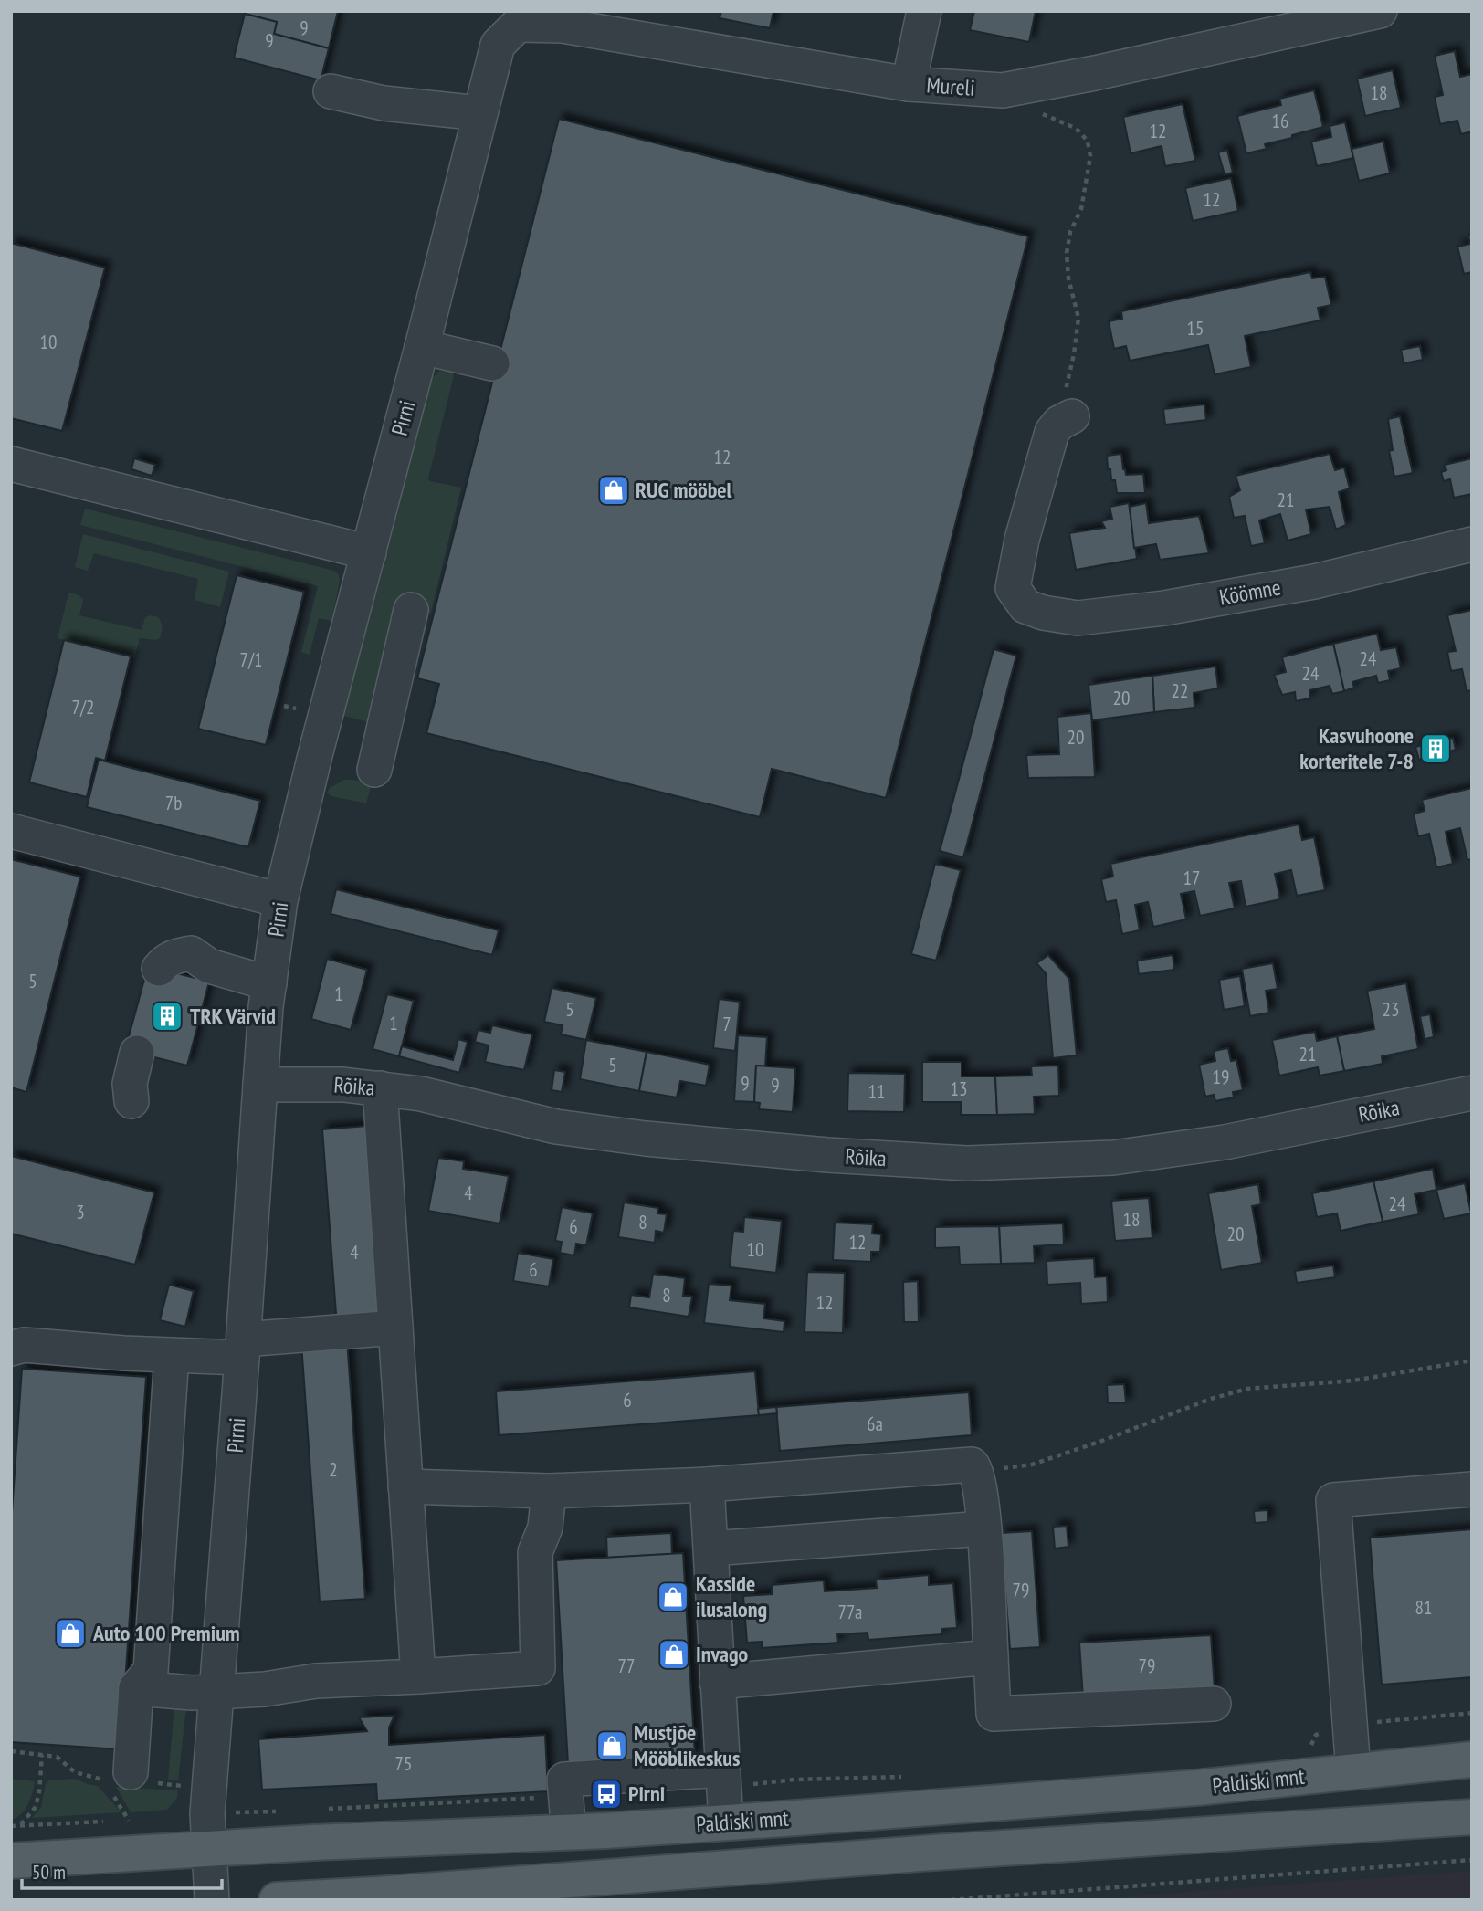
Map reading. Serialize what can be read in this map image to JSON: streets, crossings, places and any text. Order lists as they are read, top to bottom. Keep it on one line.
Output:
{"streets":{"main road":["Paldiski mnt"],"street":["Mureli","Pirni","Köömne","Rõika"]},"crossings":[["Mureli","Pirni"],["Pirni","Rõika"],["Pirni","Paldiski mnt"]],"places":{"shop":["RUG mööbel","Kasside ilusalong","Auto 100 Premium","Invago","Mustjõe Mööblikeskus"],"building":["Kasvuhoone korteritele 7-8","TRK Värvid"],"bus stop":["Pirni"]},"house_numbers":["9","9","18","16","12","12","15","10","12","21","24","7/1","24","22","20","7/2","20","7b","17","5","1","5","23","1","7","21","5","19","9","9","13","11","4","24","3","18","8","6","20","12","10","4","6","8","12","6","6a","2","79","81","77a","77","79","75"],"scale_bar":"50 m"}
